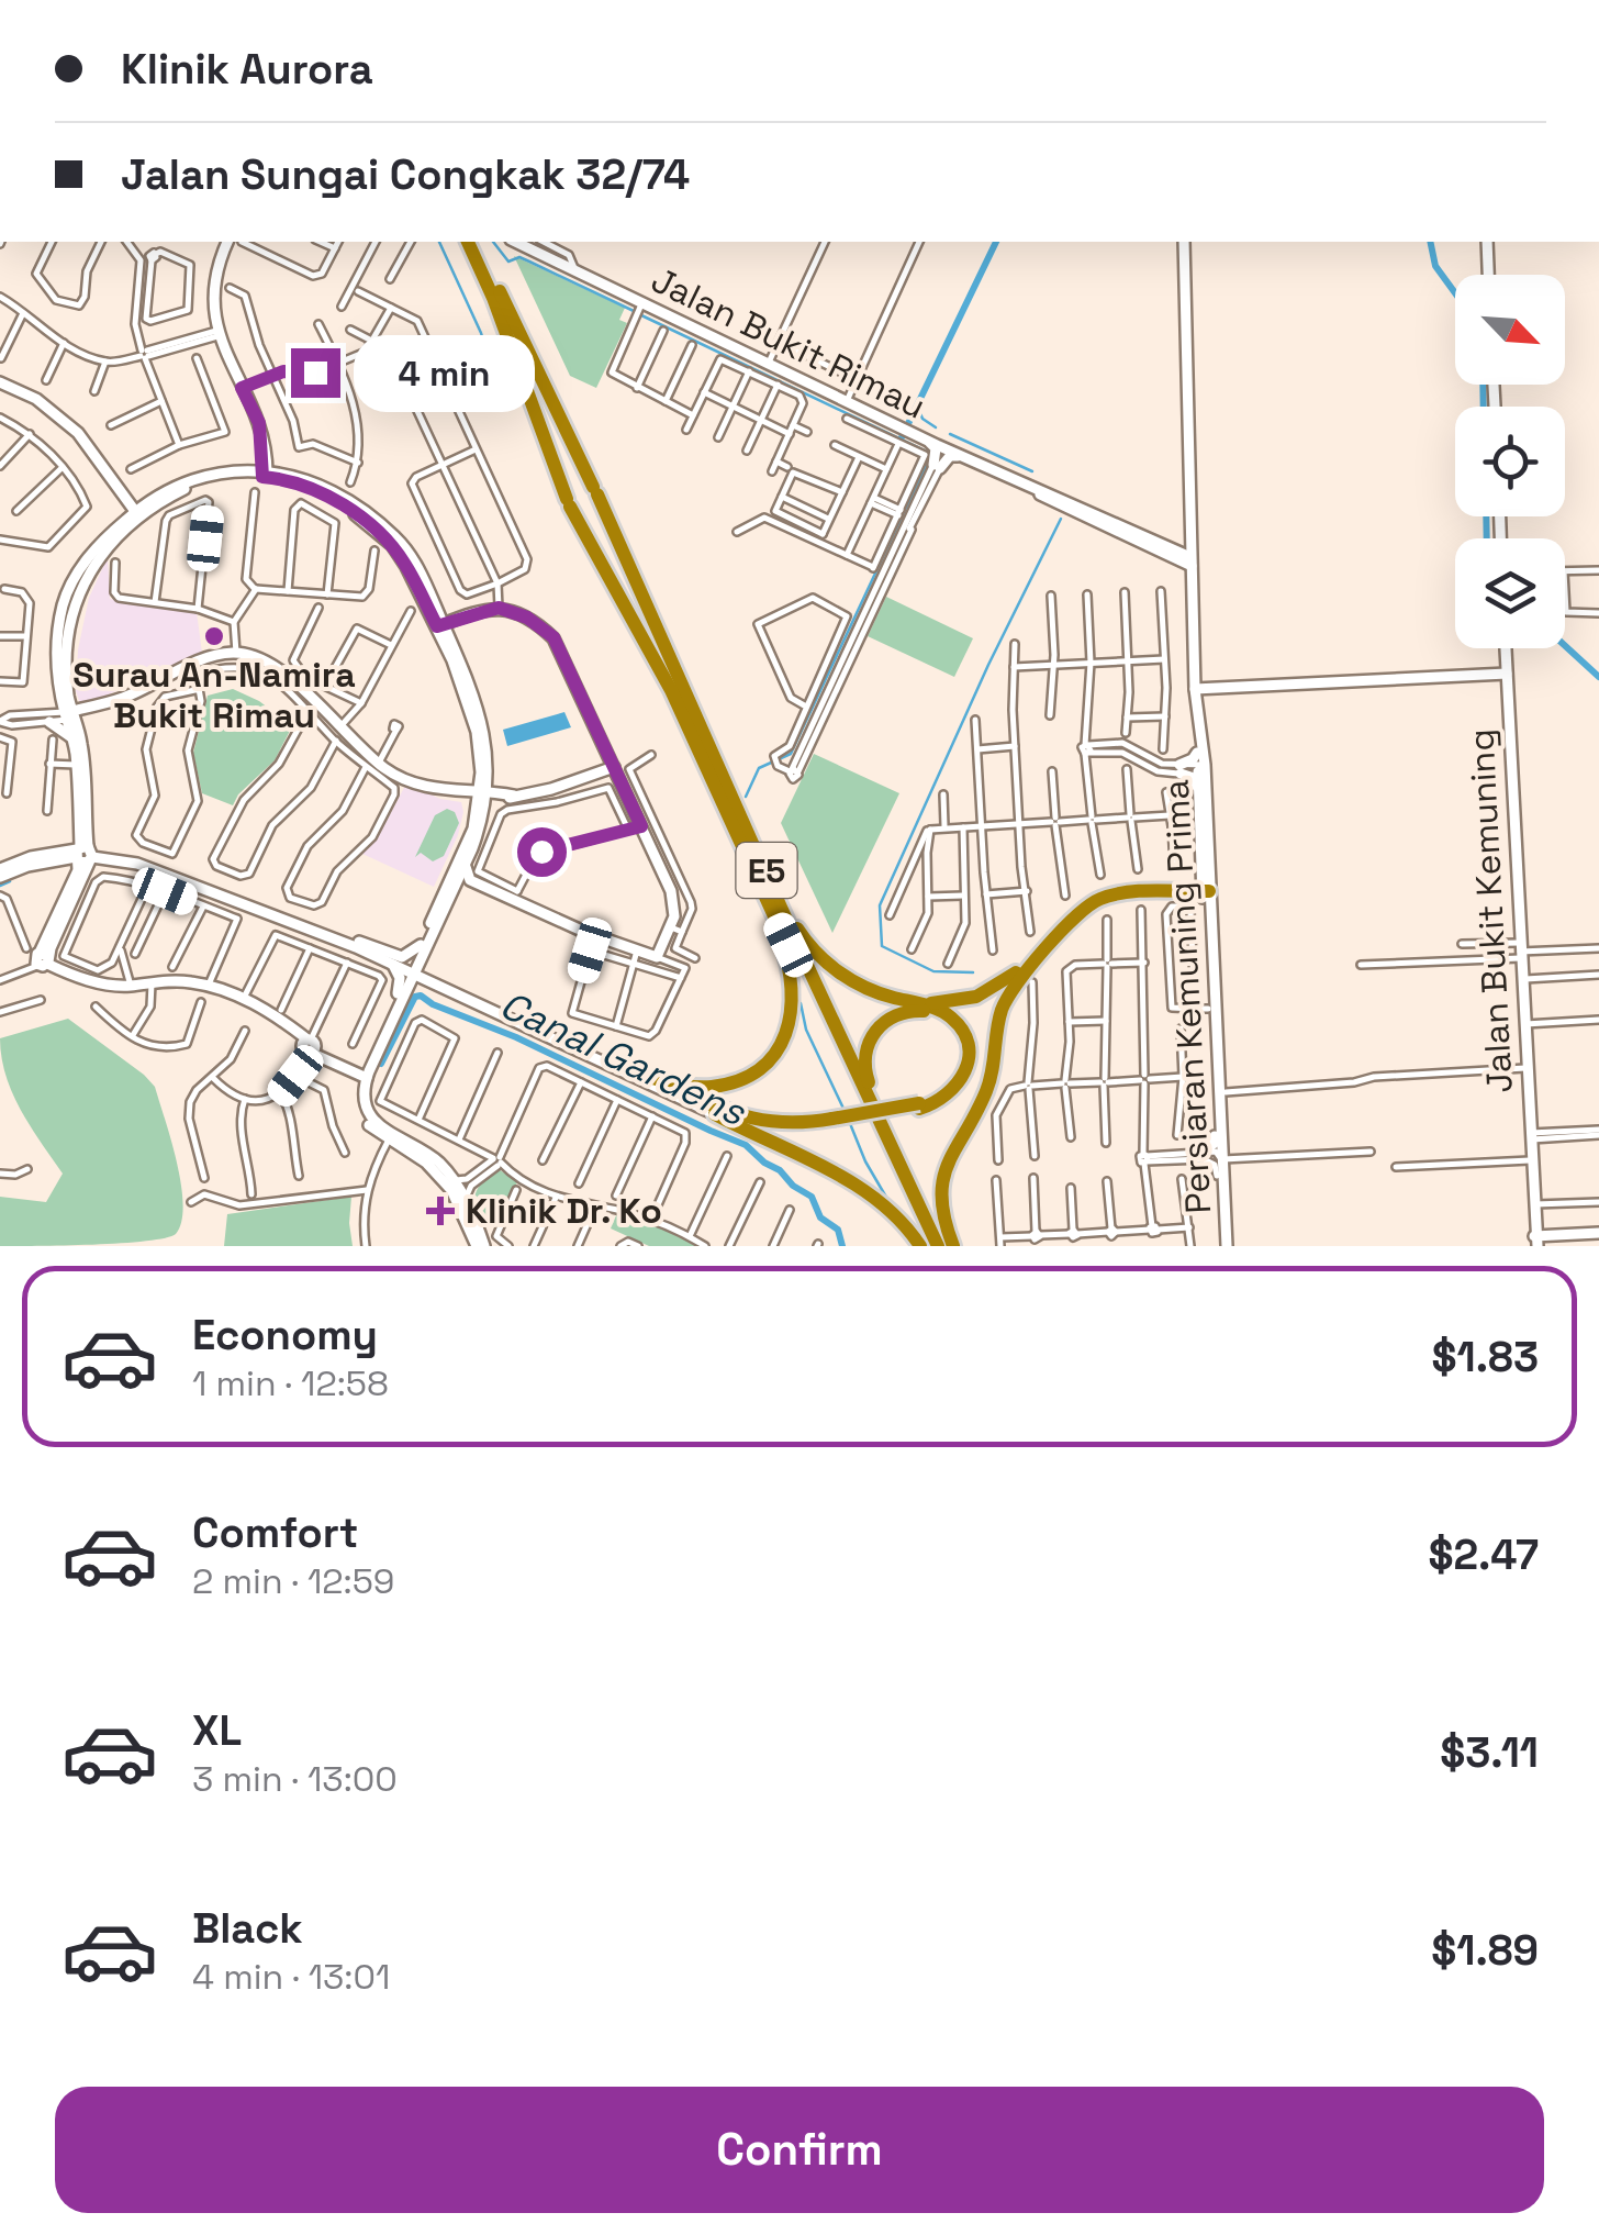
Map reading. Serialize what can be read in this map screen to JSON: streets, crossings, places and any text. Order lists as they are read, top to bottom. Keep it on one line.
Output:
{"streets":{"highway":["E5"],"main road":["Jalan Bukit Rimau","Jalan Bukit Kemuning","Persiaran Kemuning Prima"]},"crossings":[["Jalan Bukit Rimau","Persiaran Kemuning Prima"]],"water":["Canal Gardens"],"places":{"other":["Surau An-Namira Bukit Rimau"],"health":["Klinik Dr. Ko"]},"north":"bottom right","page":{"banner":["Klinik Aurora","Jalan Sungai Congkak 32/74"],"bubble":"4 min","list":[{"name":"Economy","note":"1 min · 12:58","value":"$1.83"},{"name":"Comfort","note":"2 min · 12:59","value":"$2.47"},{"name":"XL","note":"3 min · 13:00","value":"$3.11"},{"name":"Black","note":"4 min · 13:01","value":"$1.89"}],"buttons":"Confirm"}}
